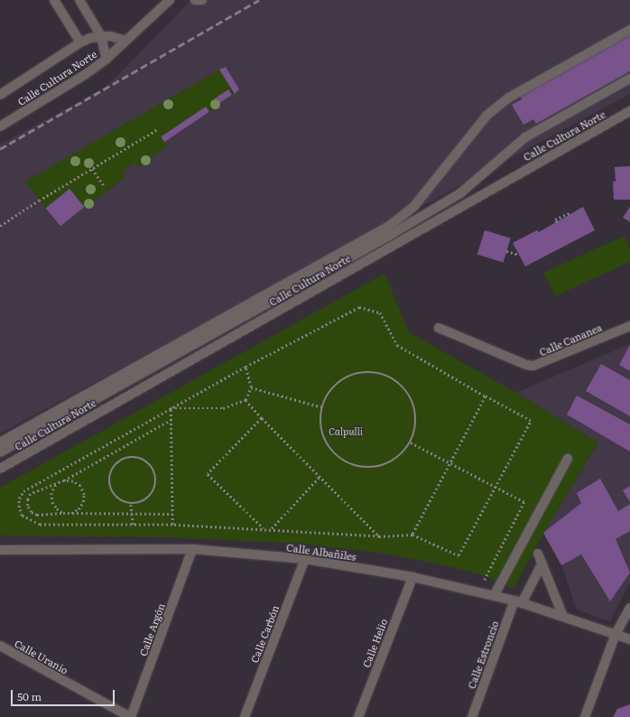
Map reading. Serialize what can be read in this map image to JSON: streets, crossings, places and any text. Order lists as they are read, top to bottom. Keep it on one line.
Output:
{"streets":{"street":["Calle Cultura Norte","Calle Cananea","Calle Albañiles","Calle Argón","Calle Carbón","Calle Helio","Calle Estroncio","Calle Uranio"]},"crossings":[["Calle Albañiles","Calle Argón"],["Calle Albañiles","Calle Carbón"],["Calle Albañiles","Calle Helio"],["Calle Albañiles","Calle Estroncio"],["Calle Argón","Calle Uranio"]],"parks":["Calpulli"],"scale_bar":"50 m"}
